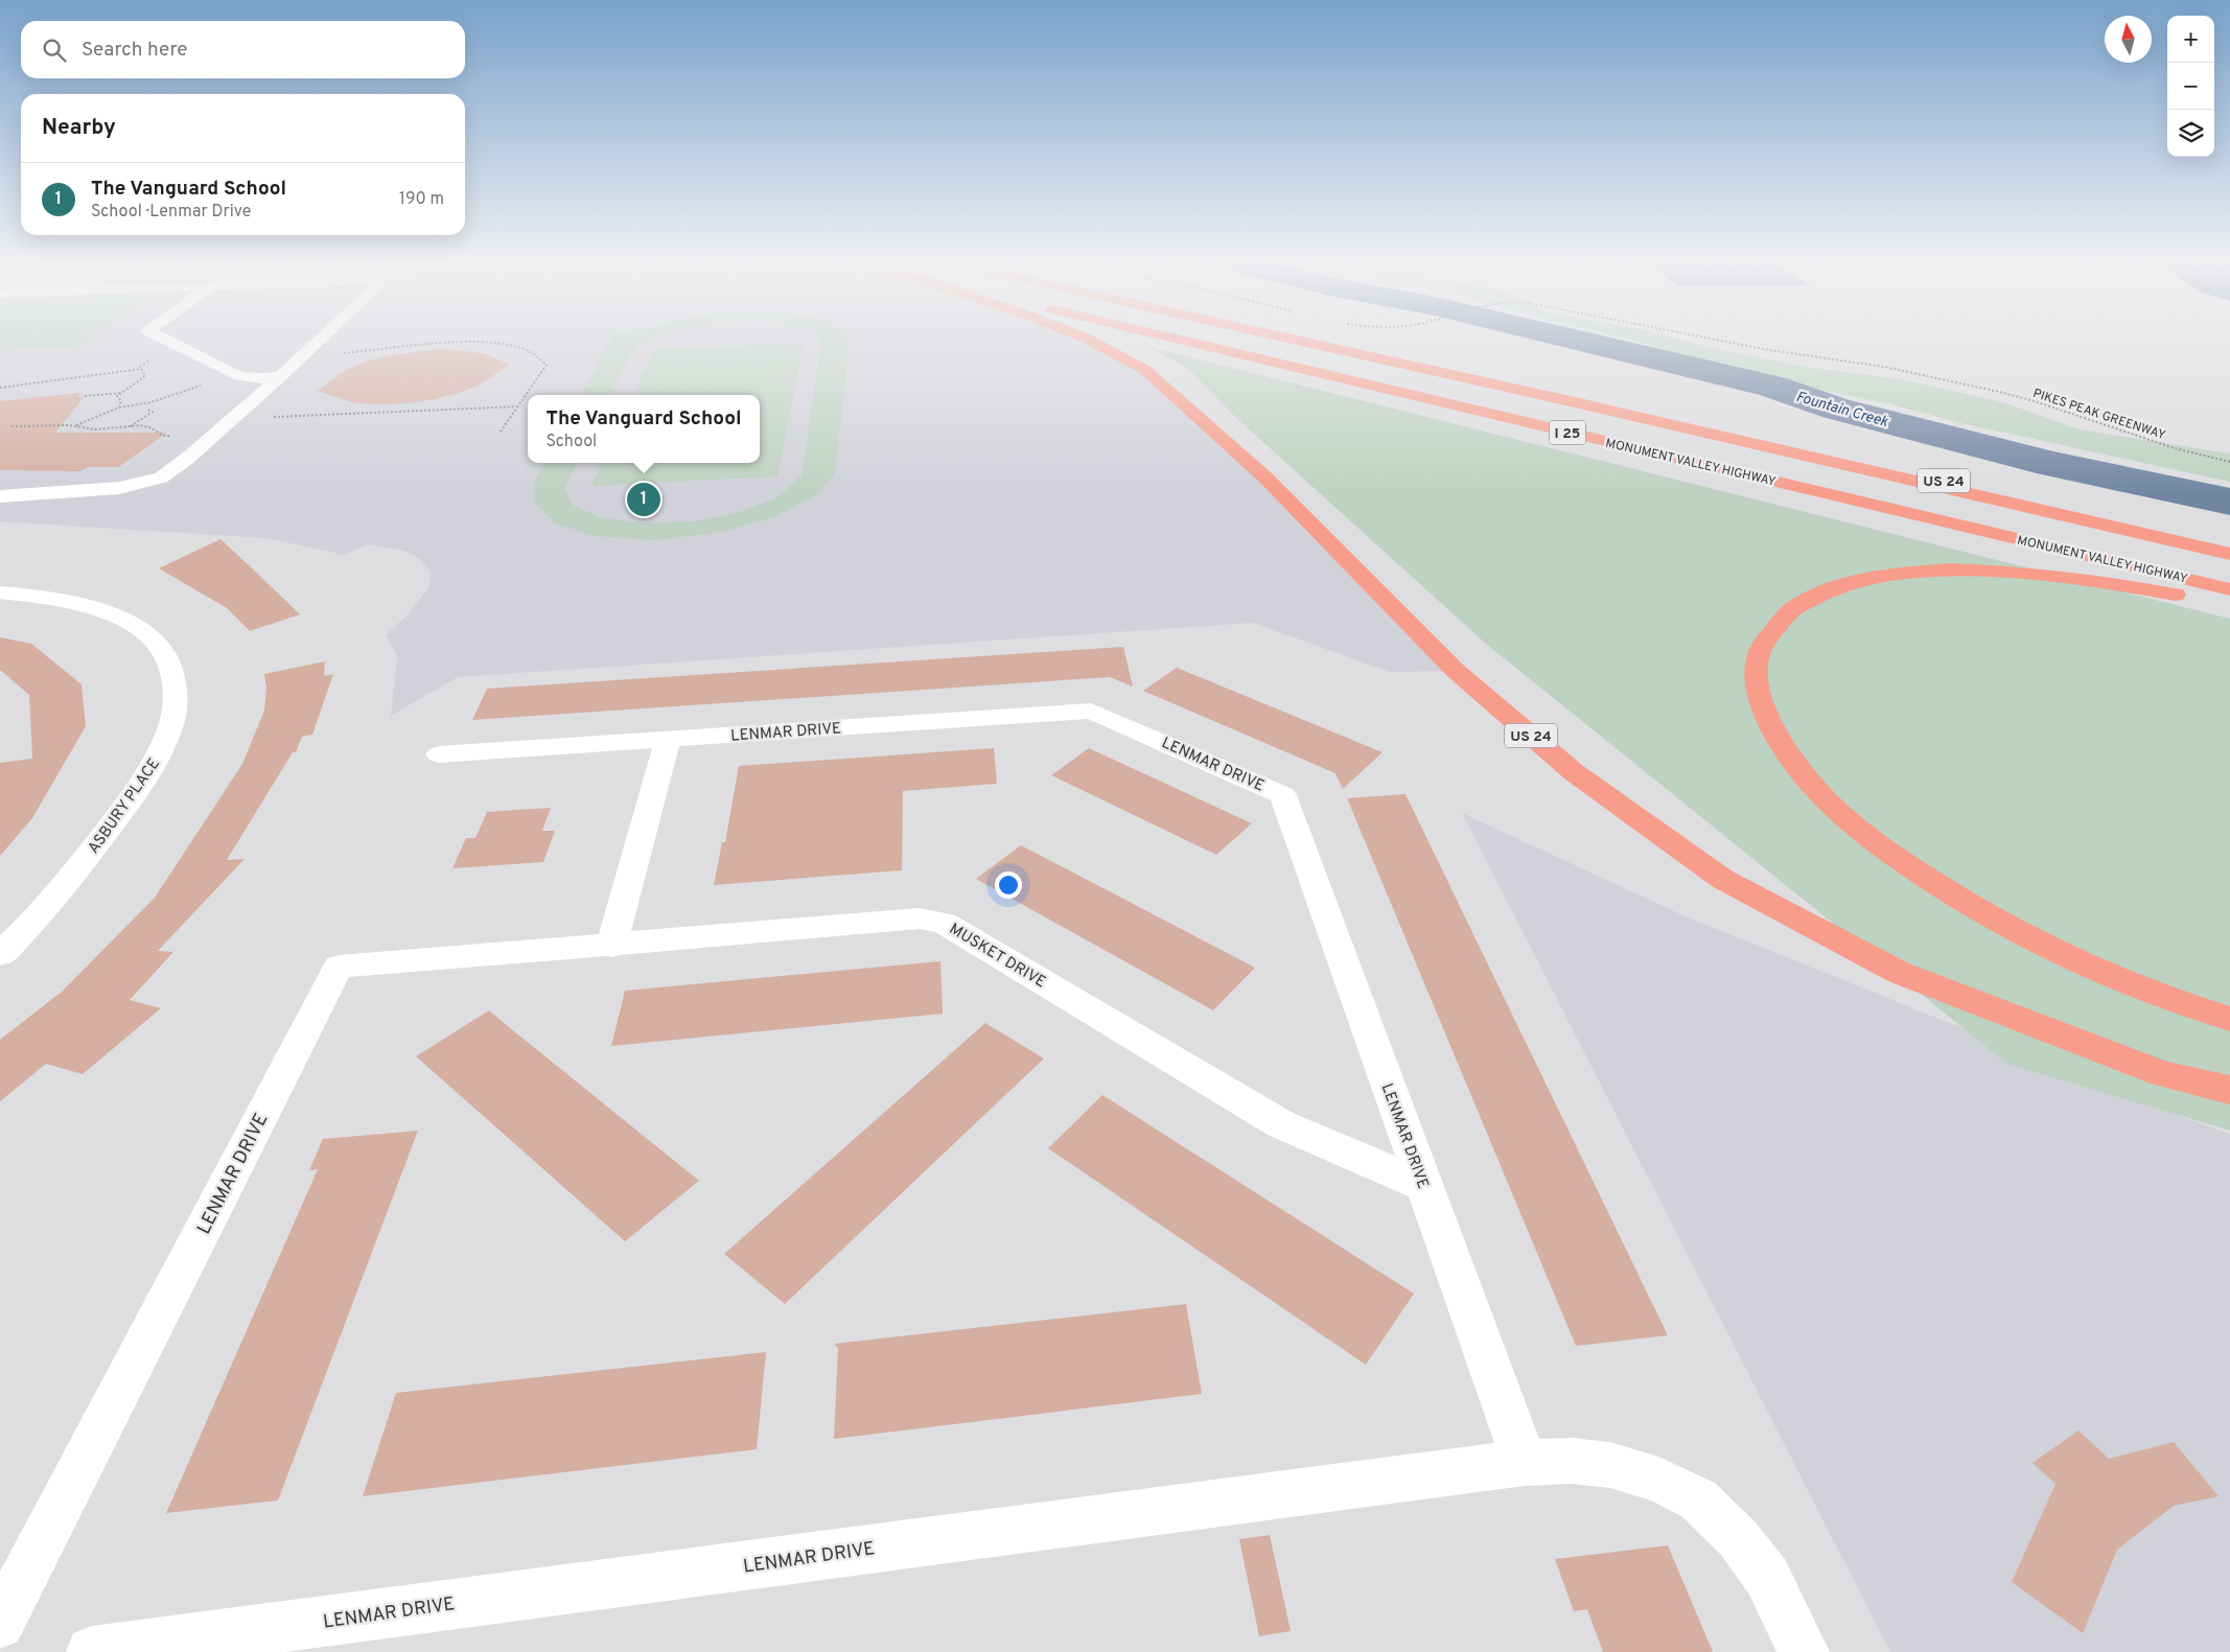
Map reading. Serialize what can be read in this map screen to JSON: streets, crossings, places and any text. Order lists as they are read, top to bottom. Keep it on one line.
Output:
{"streets":{"highway":["I 25","MONUMENT VALLEY HIGHWAY","US 24"],"street":["LENMAR DRIVE","ASBURY PLACE","MUSKET DRIVE"],"path":["PIKES PEAK GREENWAY"]},"crossings":[["I 25","US 24"],["LENMAR DRIVE","MUSKET DRIVE"]],"water":["Fountain Creek"],"north":"top","page":{"map_buttons":["+","−"],"search":"Search here","heading":"Nearby","list":[{"mark":"1","name":"The Vanguard School","note":"School · Lenmar Drive","value":"190 m"}],"popup":["The Vanguard School","School"],"pins":"1"}}
